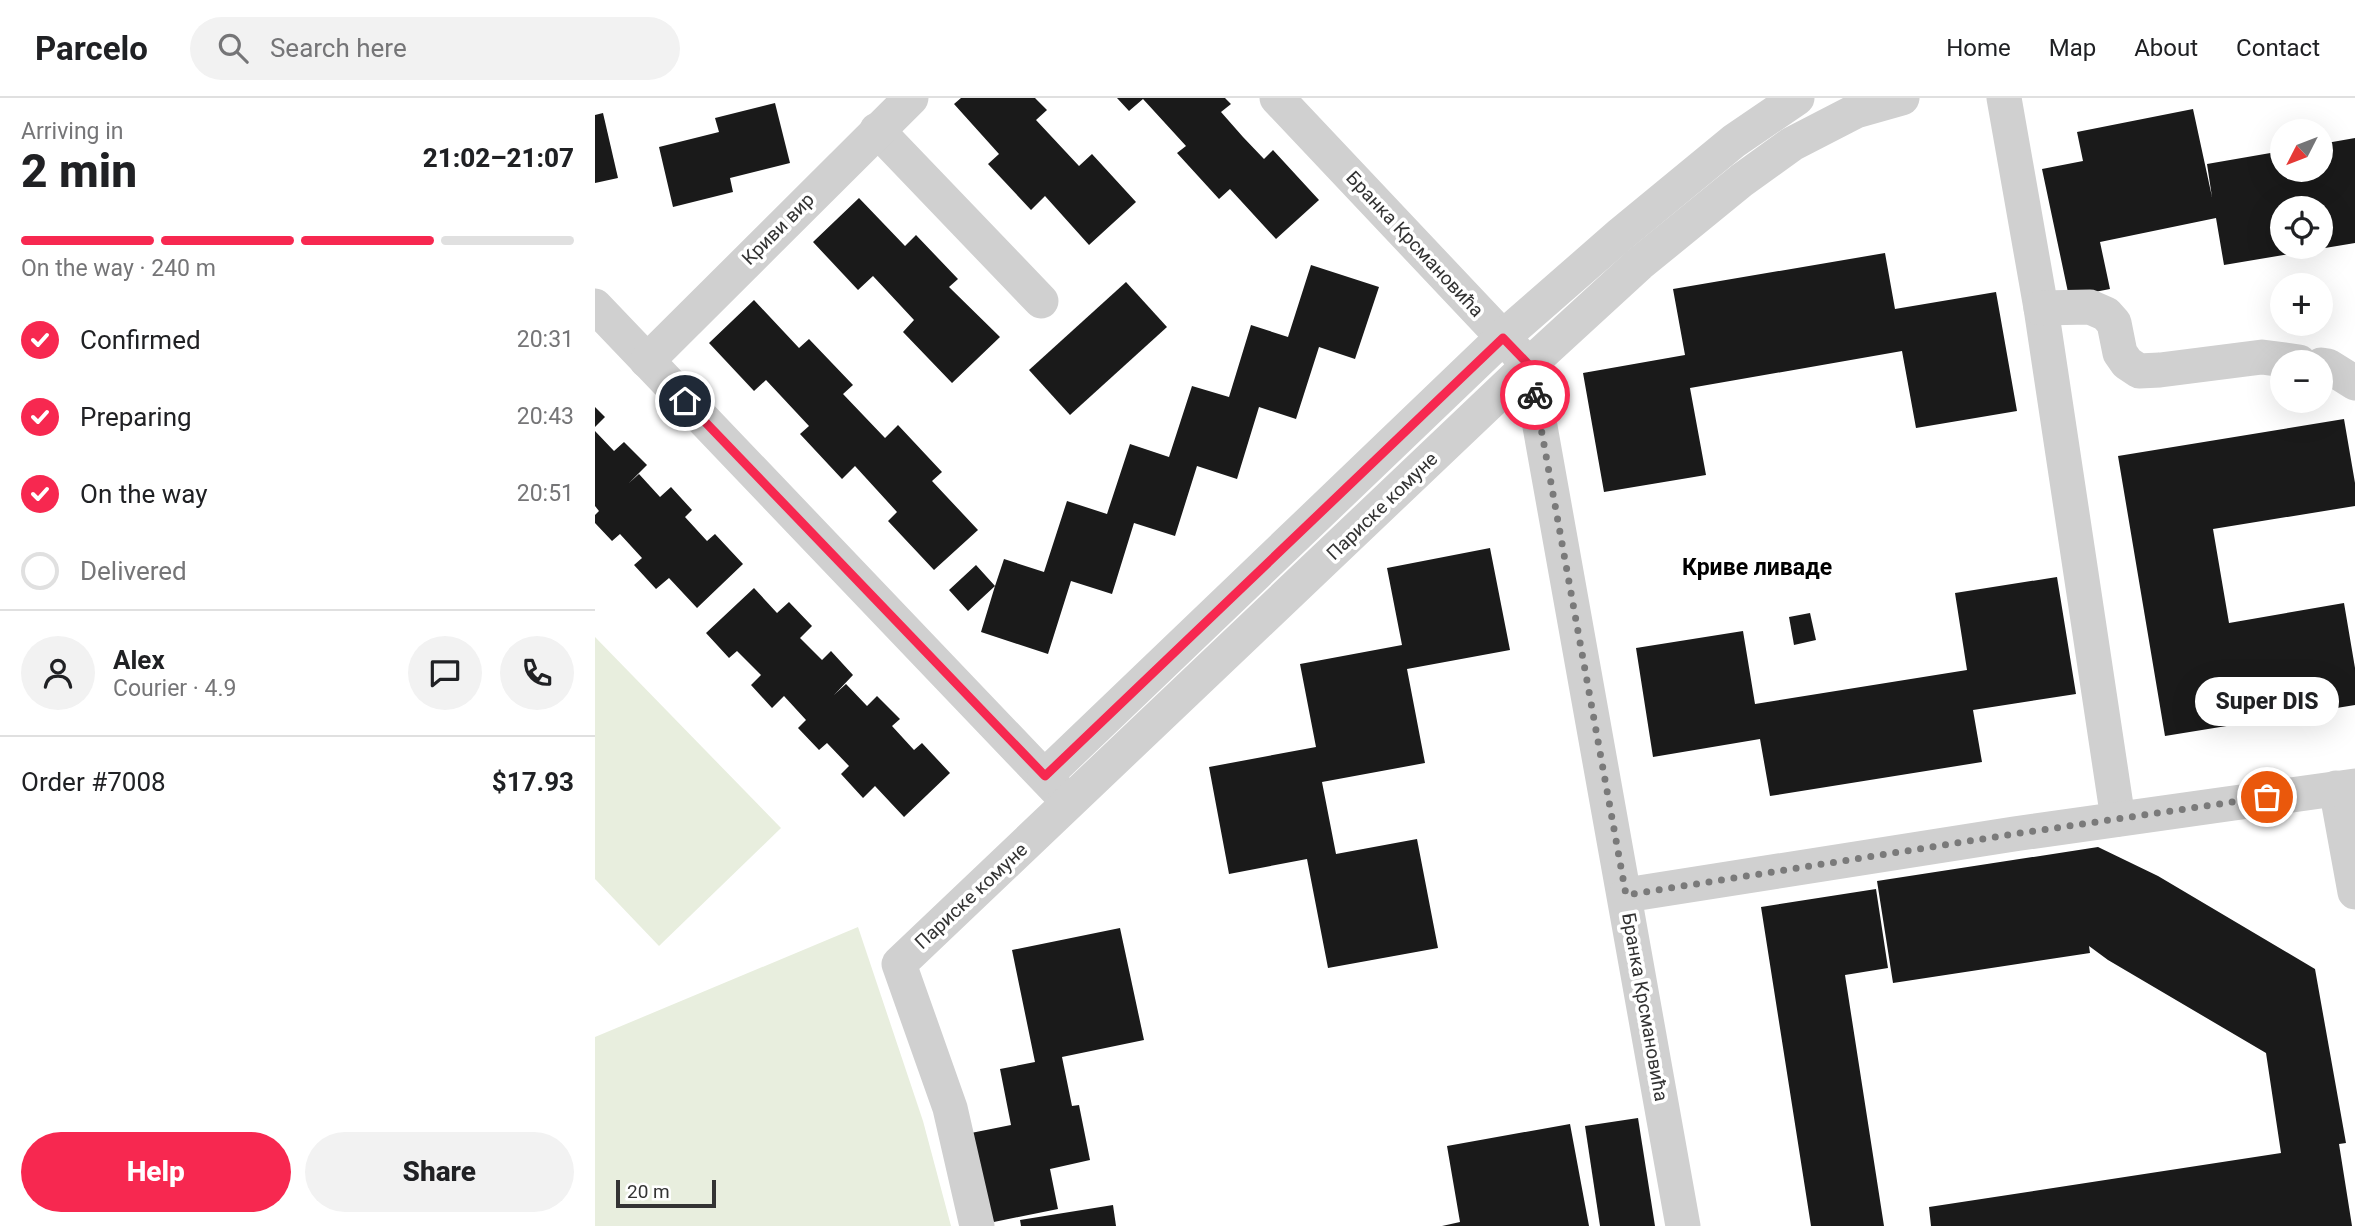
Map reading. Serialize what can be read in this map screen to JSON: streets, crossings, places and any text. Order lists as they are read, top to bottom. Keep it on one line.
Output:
{"streets":{"street":["Криви вир","Бранка Крсмановића","Париске комуне"]},"crossings":[["Бранка Крсмановића","Париске комуне"]],"districts":["Криве ливаде"],"places":["Super DIS"],"scale_bar":"20 m","north":"bottom left","page":{"header":"Parcelo","search":"Search here","nav":["Home","Map","About","Contact"],"heading":["2 min","Arriving in","21:02–21:07"],"panel":["Alex","Courier · 4.9","Order #7008","$17.93"],"map_buttons":["+","−"],"bar":"On the way · 240 m","list":[["Confirmed","20:31"],["Preparing","20:43"],["On the way","20:51"],"Delivered"],"bubble":"Super DIS","buttons":["Help","Share"],"scale":"20 m"}}
